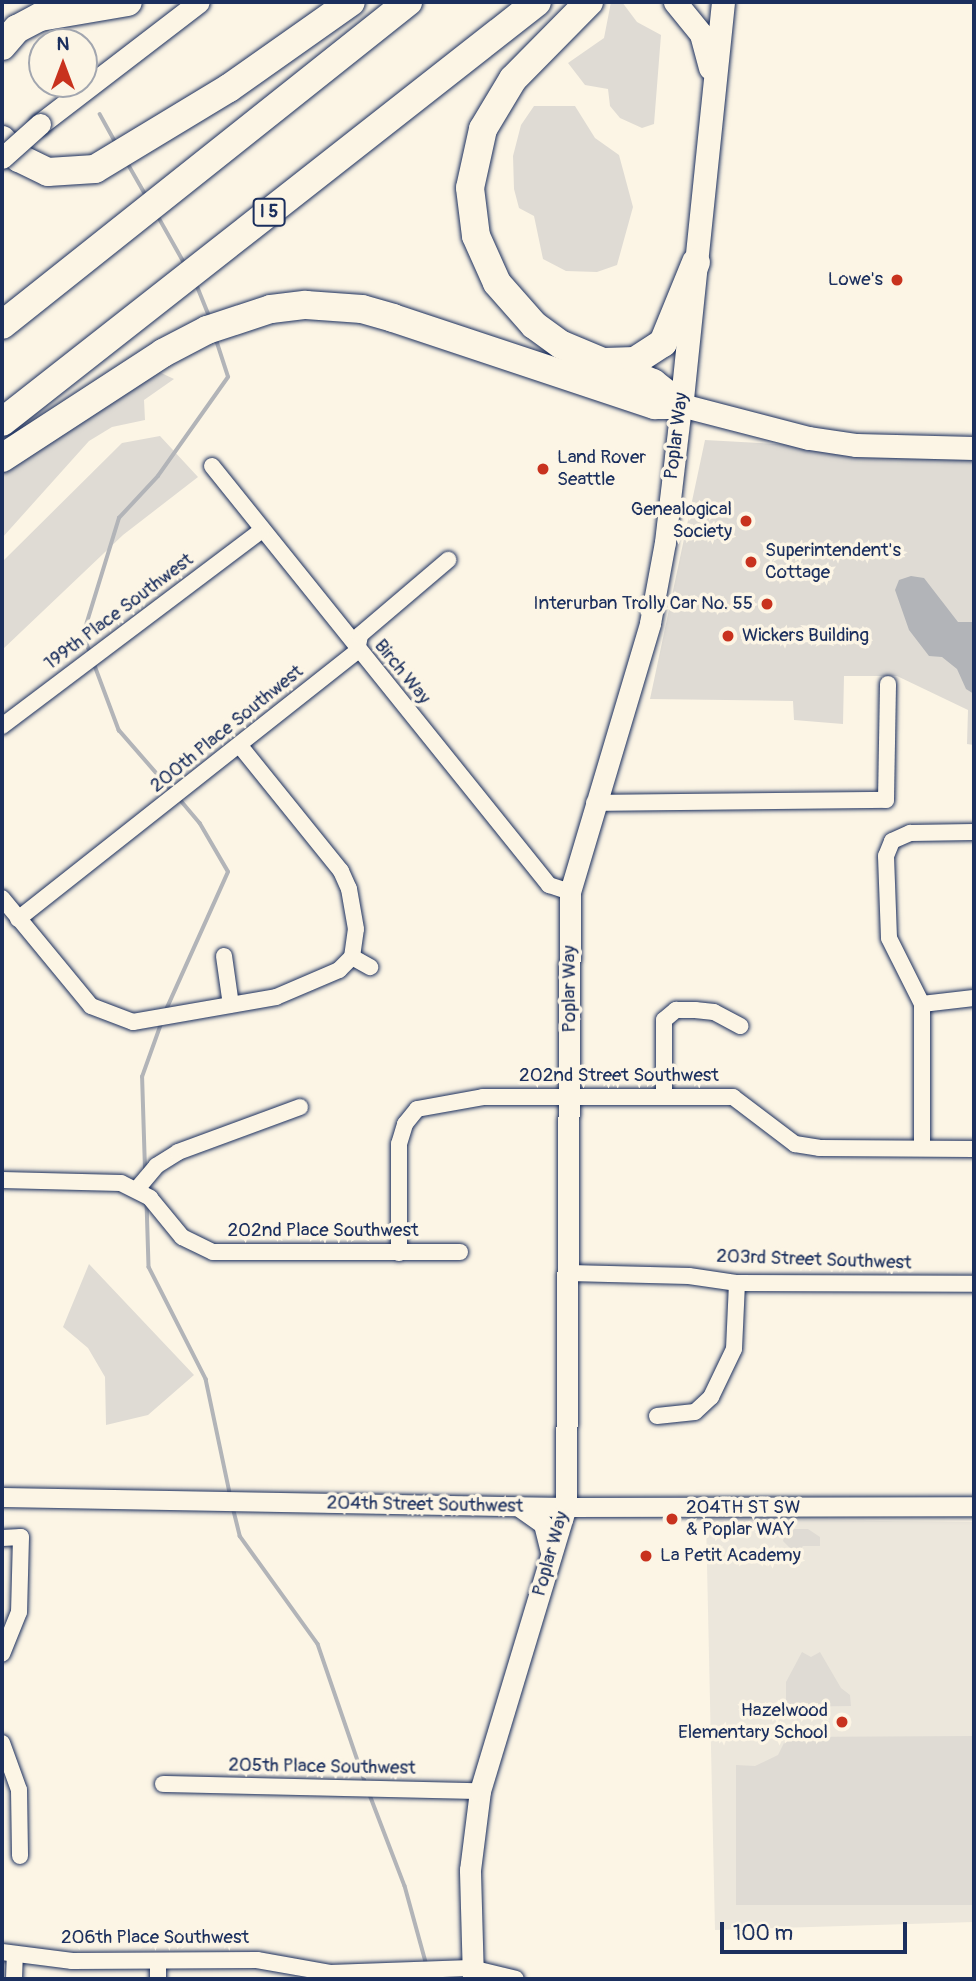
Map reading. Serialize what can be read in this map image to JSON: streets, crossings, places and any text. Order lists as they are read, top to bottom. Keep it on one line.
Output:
{"streets":{"highway":["I 5"],"main road":["Poplar Way"],"street":["199th Place Southwest","Birch Way","200th Place Southwest","202nd Street Southwest","202nd Place Southwest","203rd Street Southwest","204th Street Southwest","205th Place Southwest","206th Place Southwest"]},"crossings":[["Poplar Way","Birch Way"],["Poplar Way","202nd Street Southwest"],["Poplar Way","203rd Street Southwest"],["Poplar Way","204th Street Southwest"],["Poplar Way","205th Place Southwest"],["Poplar Way","206th Place Southwest"],["199th Place Southwest","Birch Way"],["Birch Way","200th Place Southwest"],["202nd Street Southwest","202nd Place Southwest"]],"places":["Lowe's","Land Rover Seattle","Genealogical Society","Superintendent's Cottage","Interurban Trolly Car No. 55","Wickers Building","204TH ST SW & Poplar WAY","La Petit Academy","Hazelwood Elementary School"],"scale_bar":"100 m","north":"top"}
